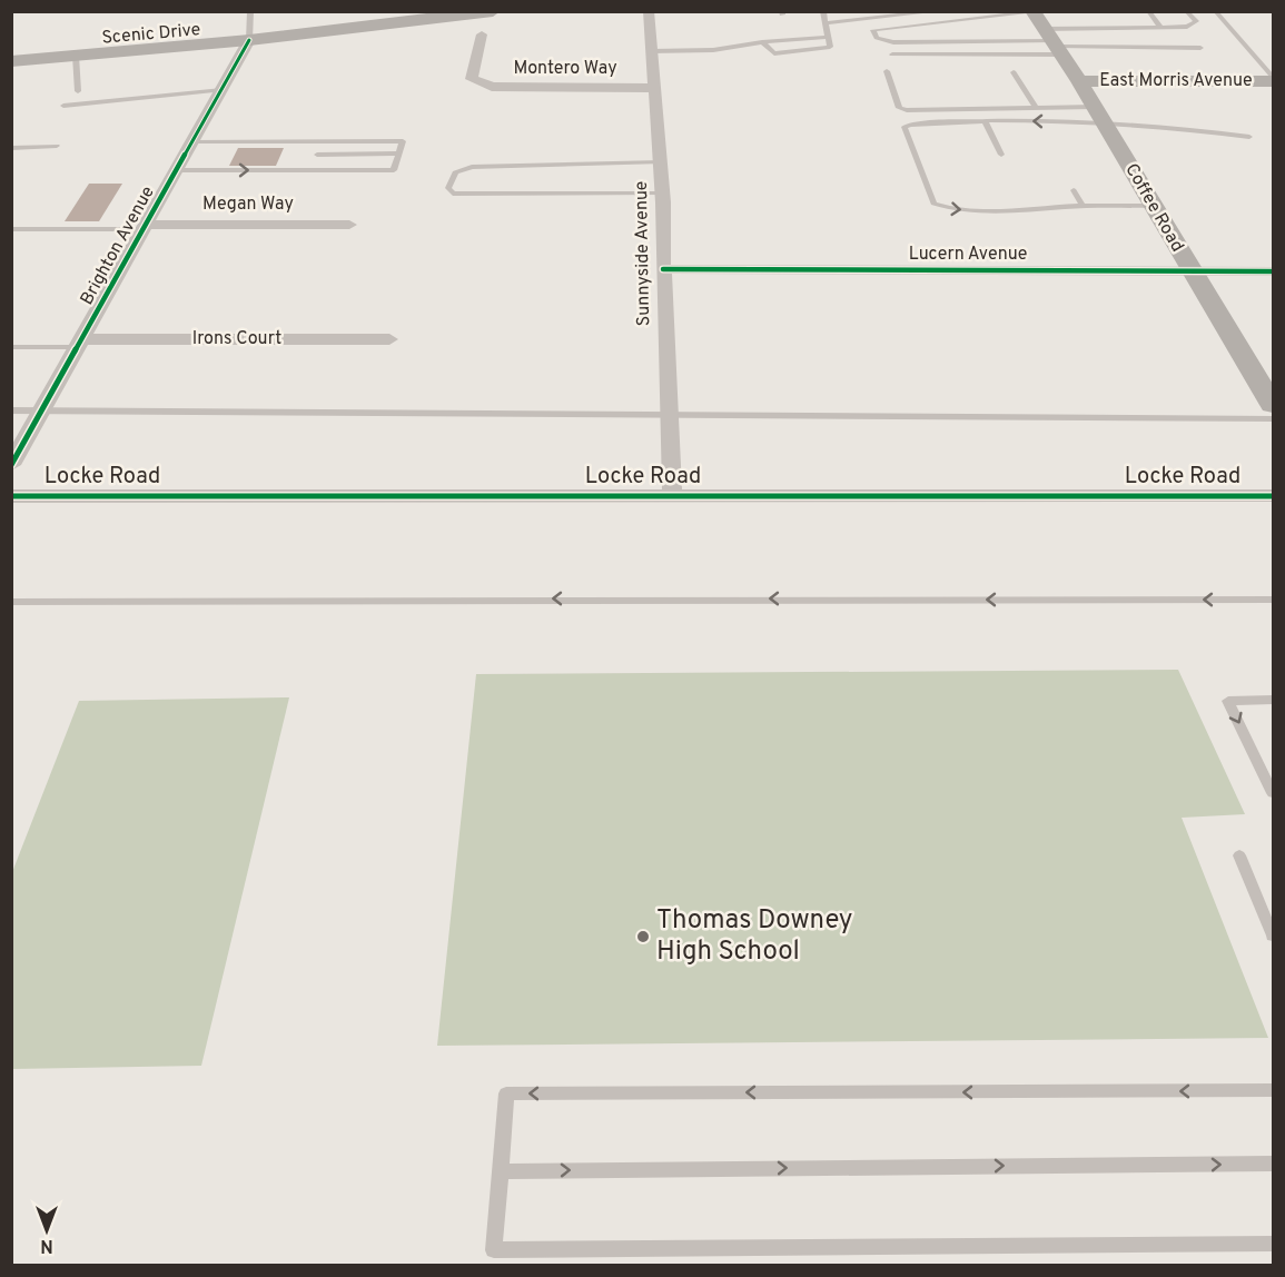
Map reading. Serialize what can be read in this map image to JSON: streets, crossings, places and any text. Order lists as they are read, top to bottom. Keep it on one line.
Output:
{"streets":{"main road":["Scenic Drive","East Morris Avenue","Coffee Road"],"street":["Montero Way","Megan Way","Brighton Avenue","Sunnyside Avenue","Lucern Avenue","Irons Court","Locke Road"]},"crossings":[["Scenic Drive","Brighton Avenue"],["Montero Way","Sunnyside Avenue"],["East Morris Avenue","Coffee Road"],["Megan Way","Brighton Avenue"],["Coffee Road","Lucern Avenue"],["Brighton Avenue","Irons Court"],["Sunnyside Avenue","Lucern Avenue"],["Sunnyside Avenue","Locke Road"]],"places":["Thomas Downey High School"],"north":"bottom"}
